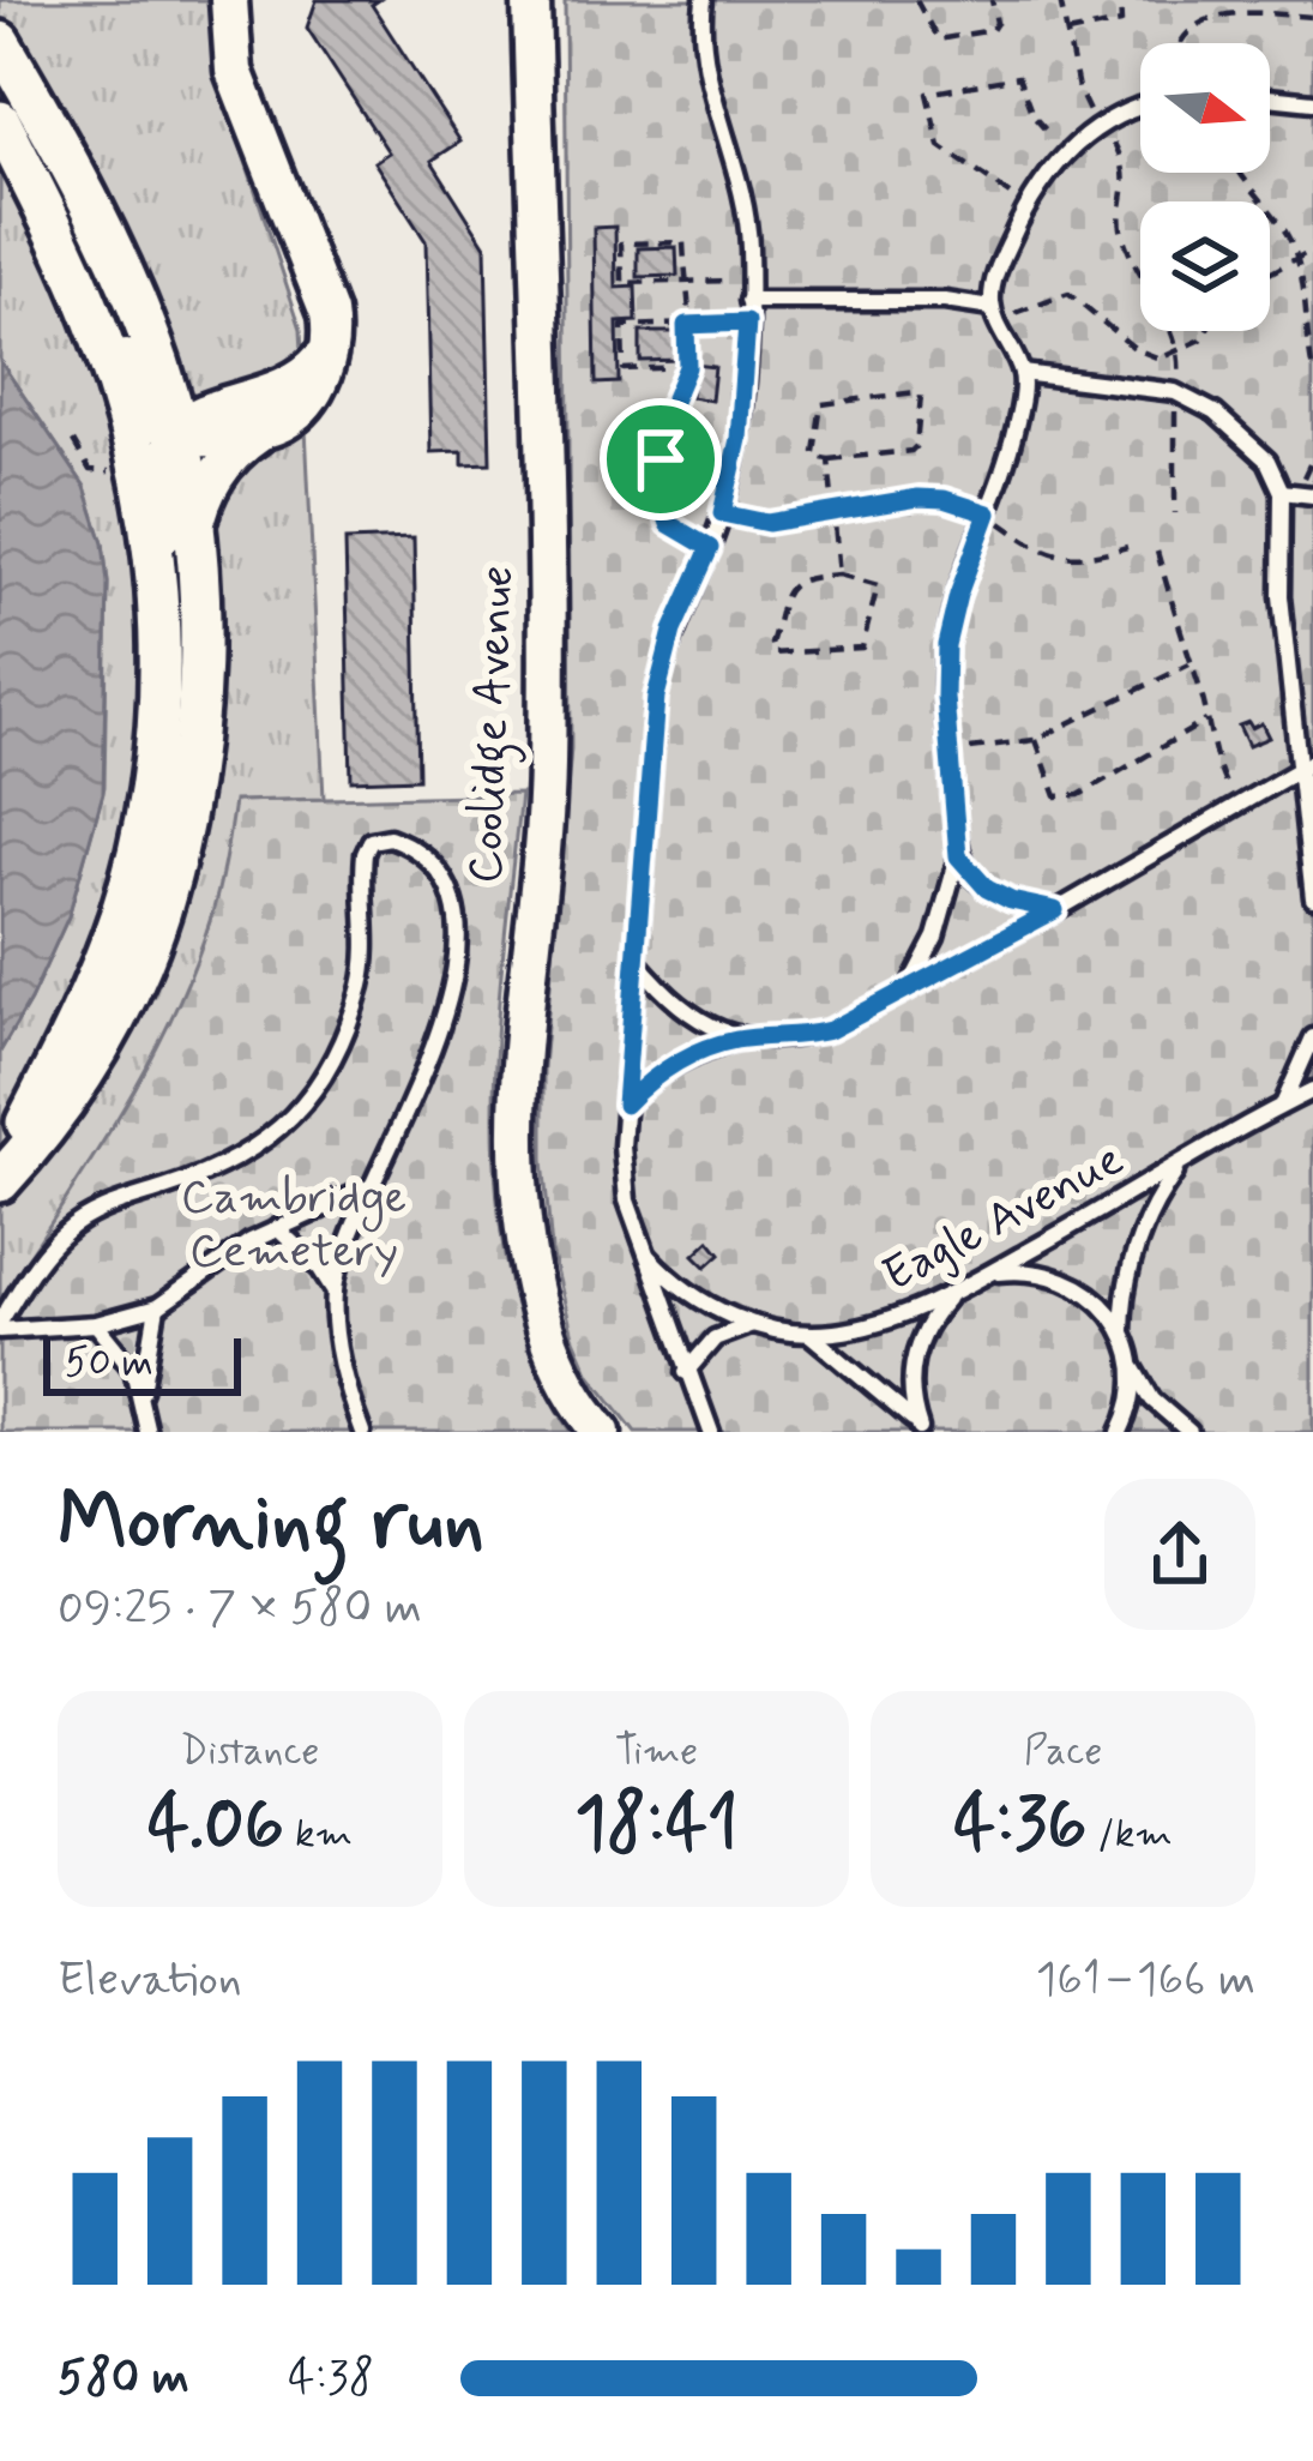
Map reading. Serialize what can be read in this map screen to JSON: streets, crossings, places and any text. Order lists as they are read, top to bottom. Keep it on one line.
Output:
{"streets":{"street":["Coolidge Avenue"],"lane":["Eagle Avenue"]},"parks":["Cambridge Cemetery"],"scale_bar":"50 m","north":"right","page":{"scale":"50 m","heading":["Morning run","09:25 · 7 × 580 m"],"stats":[["Distance","4.06 km"],["Time","18:41"],["Pace","4:36 /km"]],"chart":["Elevation","161–166 m"],"list":[{"name":"580 m","note":"4:38"}]}}
